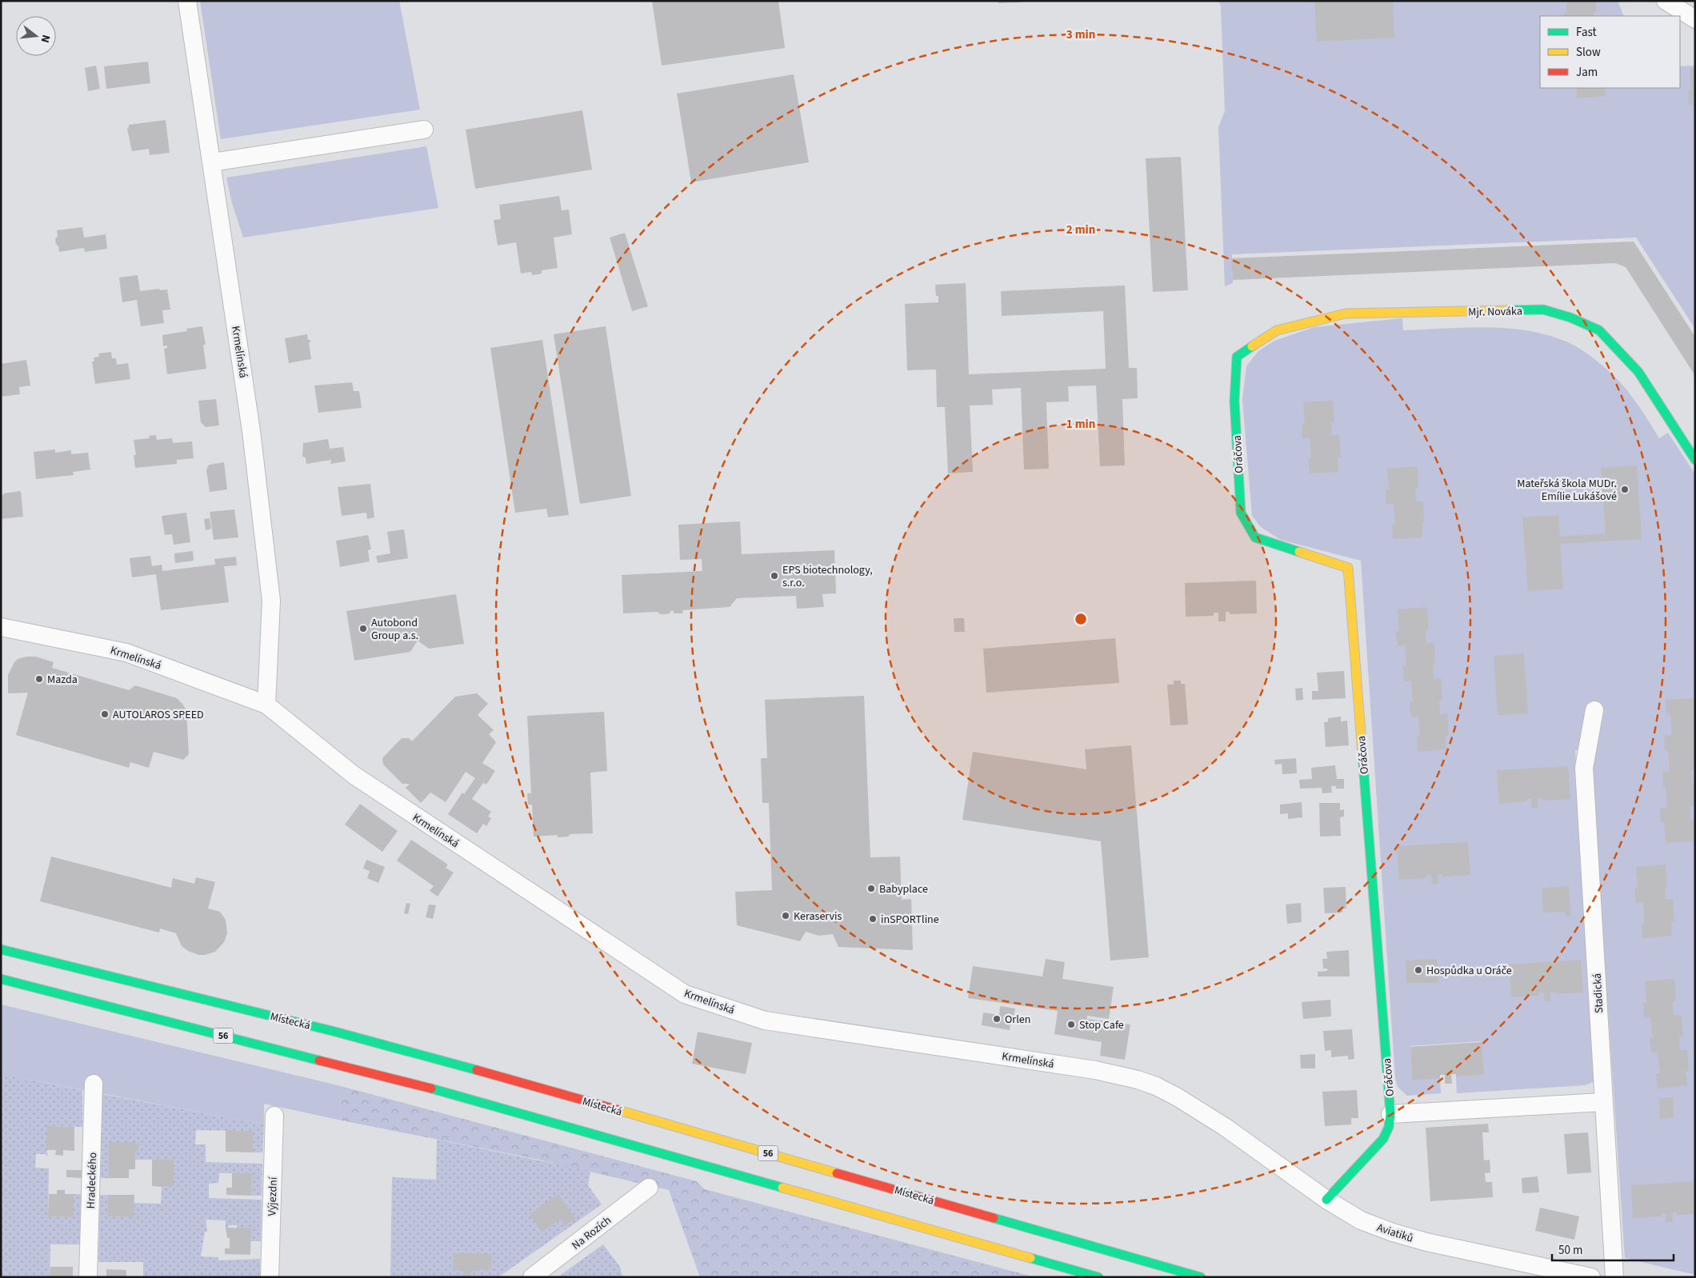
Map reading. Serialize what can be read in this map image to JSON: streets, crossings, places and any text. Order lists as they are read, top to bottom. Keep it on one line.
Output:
{"streets":{"main road":["Mjr. Nováka","Oráčova","Místecká","56"],"street":["Krmelínská","Stadická","Hradeckého","Výjezdní","Na Rozích","Aviatiků"]},"crossings":[["Mjr. Nováka","Oráčova"],["Krmelínská","Aviatiků"],["Oráčova","Aviatiků"]],"places":["Mateřská škola MUDr. Emílie Lukášové","EPS biotechnology, s.r.o.","Autobond Group a.s.","Mazda","AUTOLAROS SPEED","Babyplace","Keraservis","inSPORTline","Hospůdka u Oráče","Orlen","Stop Cafe"],"legend":["Fast","Slow","Jam"],"scale_bar":"50 m","north":"right","rings":["3 min","2 min","1 min"]}
